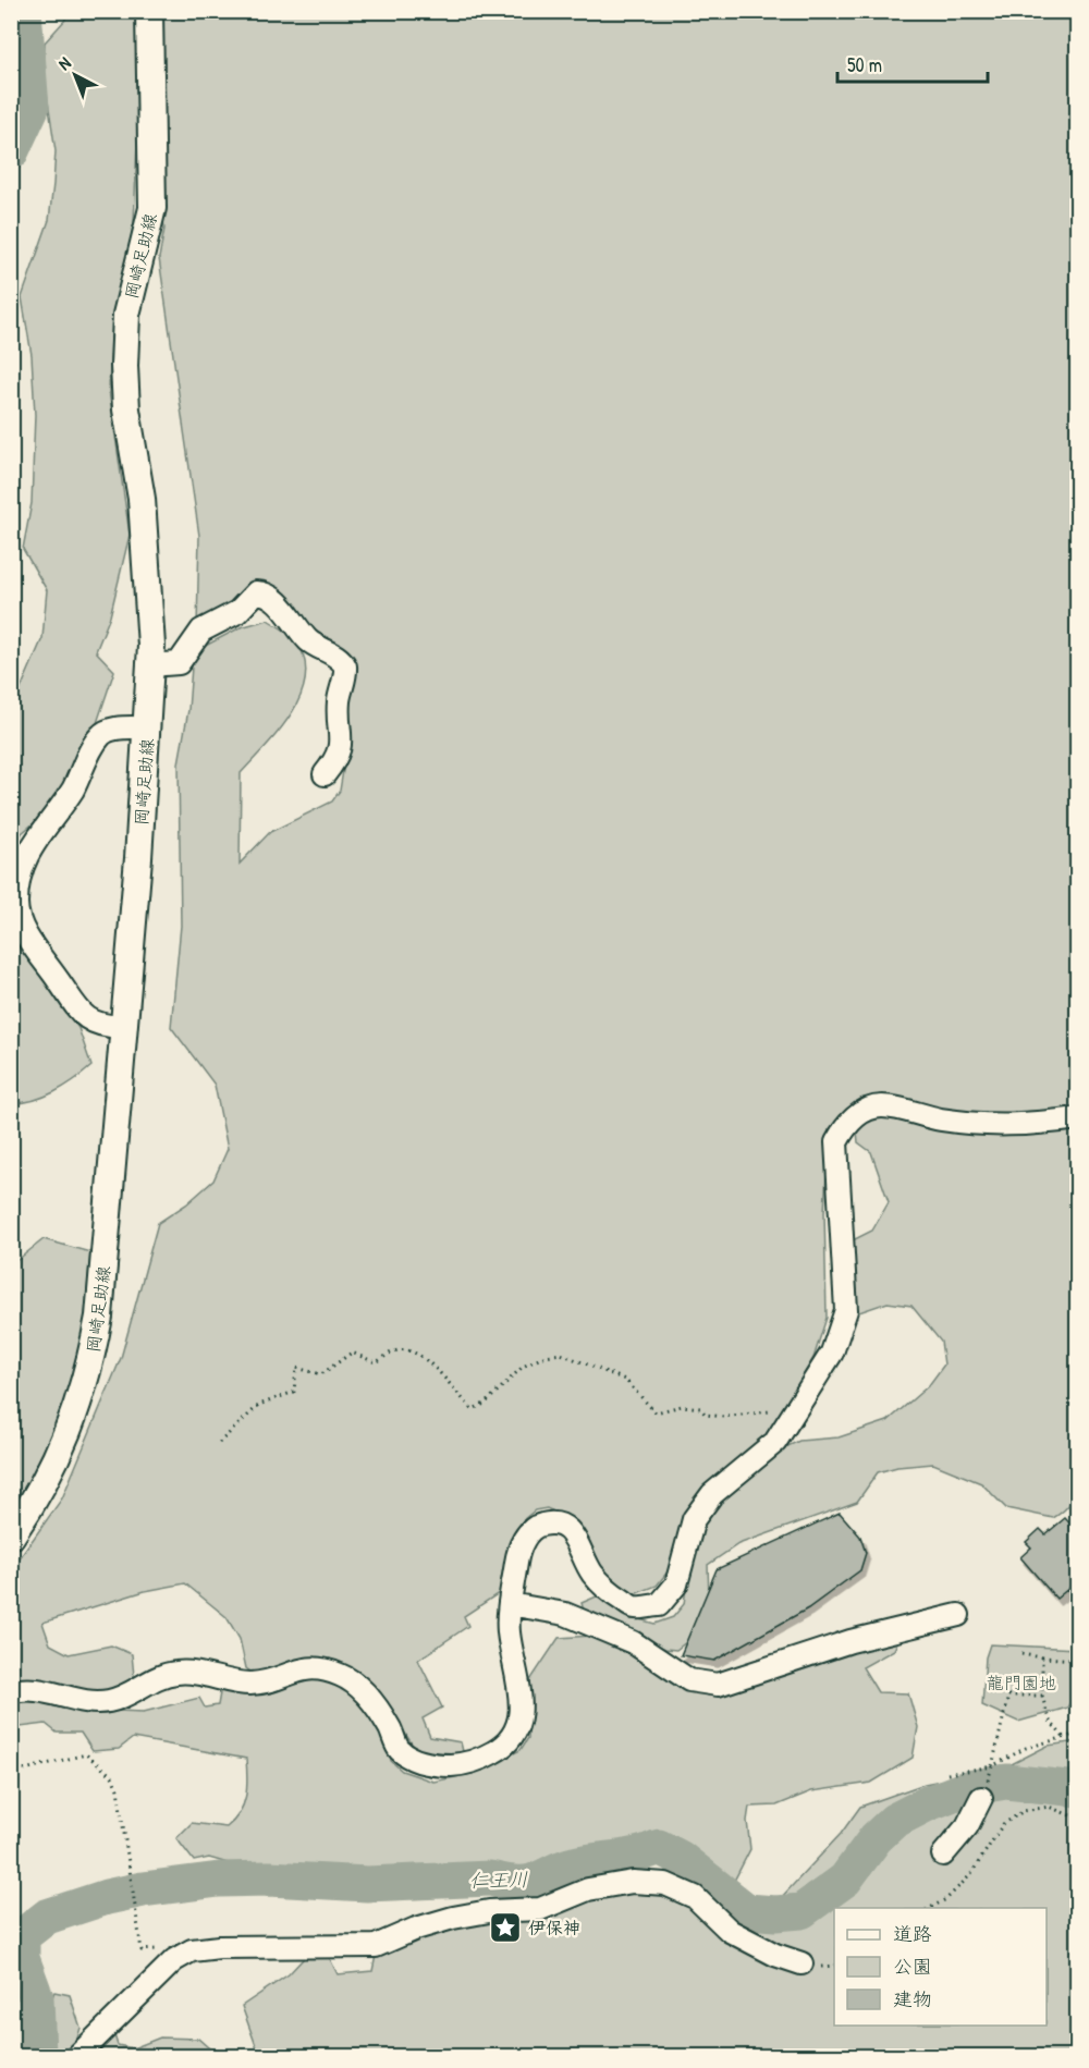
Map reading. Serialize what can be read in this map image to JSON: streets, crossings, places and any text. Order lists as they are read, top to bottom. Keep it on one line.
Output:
{"streets":{"main road":["岡崎足助線"]},"water":["仁王川"],"parks":["龍門園地"],"places":{"place":["伊保神"]},"legend":["道路","公園","建物"],"scale_bar":"50 m","north":"top left"}
